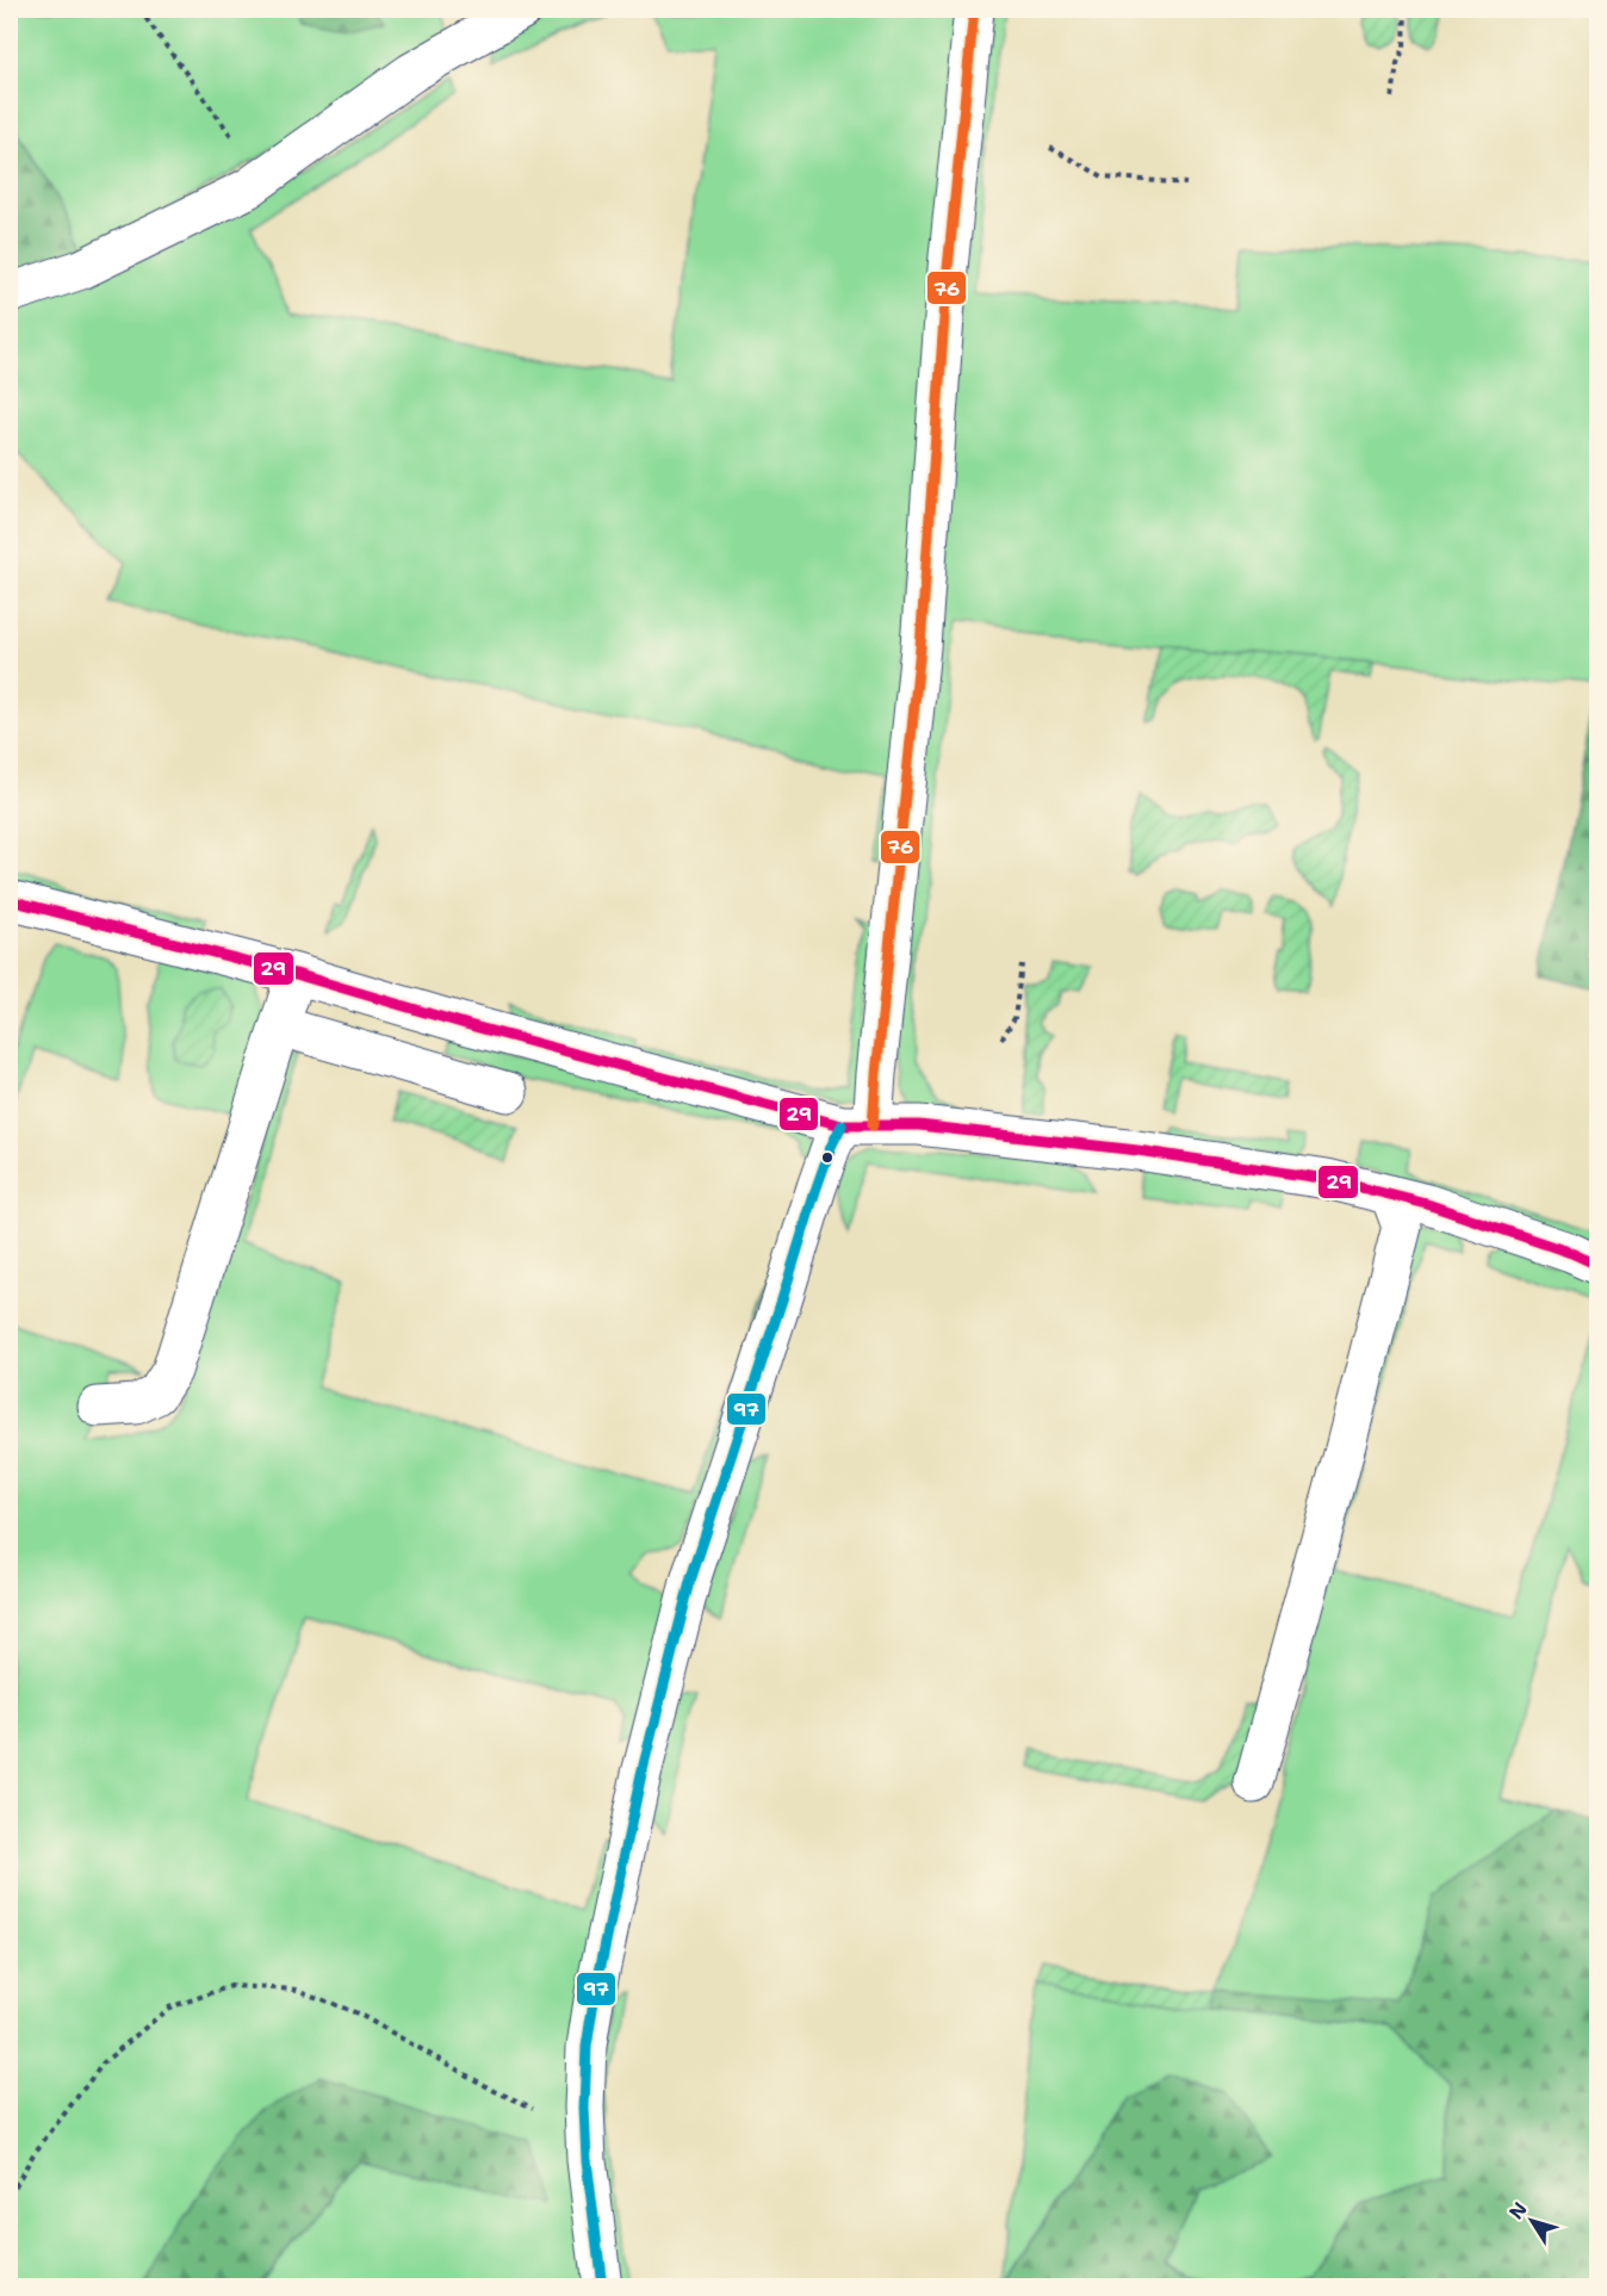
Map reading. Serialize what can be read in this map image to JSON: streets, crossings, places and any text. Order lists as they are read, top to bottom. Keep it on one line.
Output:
{"lines":["transit line 76","transit line 29","transit line 97"],"north":"top left"}
